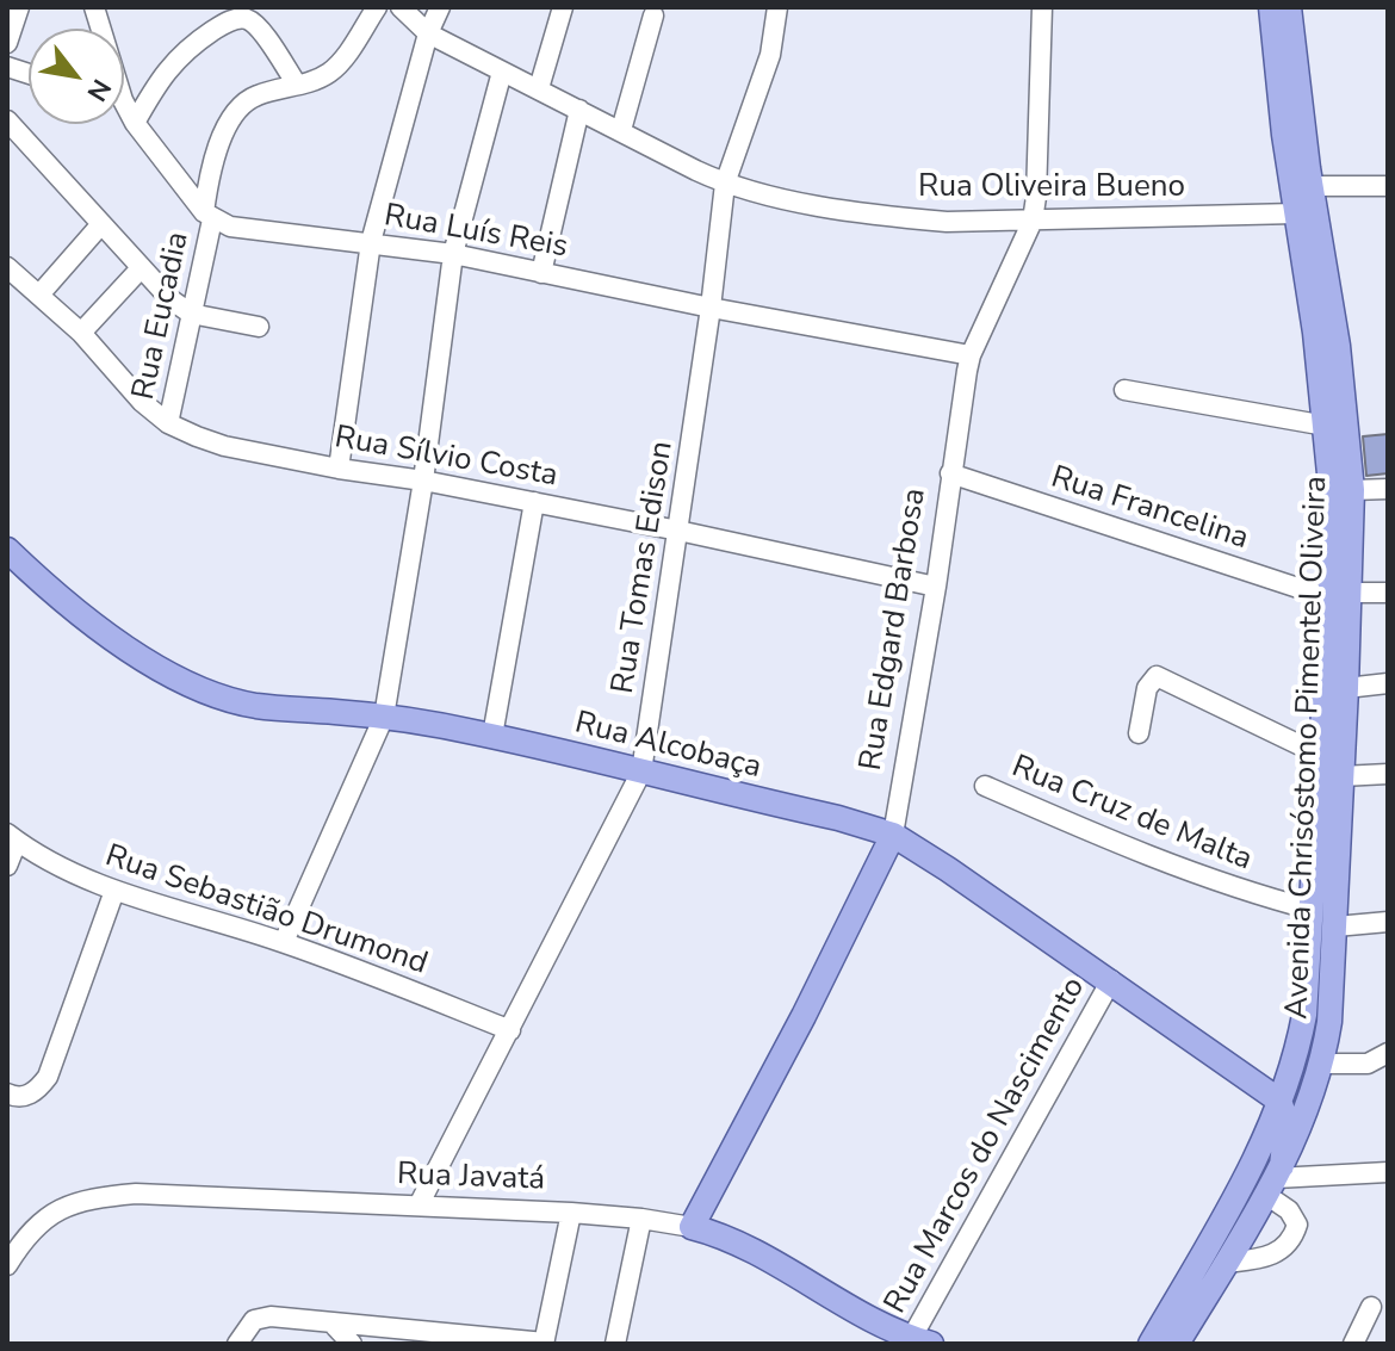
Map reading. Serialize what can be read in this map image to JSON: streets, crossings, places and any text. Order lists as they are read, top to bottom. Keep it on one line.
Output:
{"streets":{"main road":["Rua Edgard Barbosa","Rua Alcobaça","Avenida Chrisóstomo Pimentel Oliveira","Rua Javatá"],"street":["Rua Oliveira Bueno","Rua Luís Reis","Rua Eucadia","Rua Sílvio Costa","Rua Francelina","Rua Tomas Edison","Rua Cruz de Malta","Rua Sebastião Drumond","Rua Marcos do Nascimento"]},"crossings":[["Rua Oliveira Bueno","Rua Tomas Edison"],["Rua Oliveira Bueno","Rua Edgard Barbosa"],["Rua Oliveira Bueno","Avenida Chrisóstomo Pimentel Oliveira"],["Rua Luís Reis","Rua Eucadia"],["Rua Luís Reis","Rua Tomas Edison"],["Rua Luís Reis","Rua Edgard Barbosa"],["Rua Eucadia","Rua Sílvio Costa"],["Rua Sílvio Costa","Rua Tomas Edison"],["Rua Sílvio Costa","Rua Edgard Barbosa"],["Rua Francelina","Rua Edgard Barbosa"],["Rua Francelina","Avenida Chrisóstomo Pimentel Oliveira"],["Rua Tomas Edison","Rua Alcobaça"],["Rua Tomas Edison","Rua Sebastião Drumond"],["Rua Tomas Edison","Rua Javatá"],["Rua Edgard Barbosa","Rua Alcobaça"],["Rua Edgard Barbosa","Rua Javatá"],["Rua Alcobaça","Avenida Chrisóstomo Pimentel Oliveira"],["Rua Alcobaça","Rua Marcos do Nascimento"],["Avenida Chrisóstomo Pimentel Oliveira","Rua Cruz de Malta"],["Rua Marcos do Nascimento","Rua Javatá"]],"north":"bottom right"}
